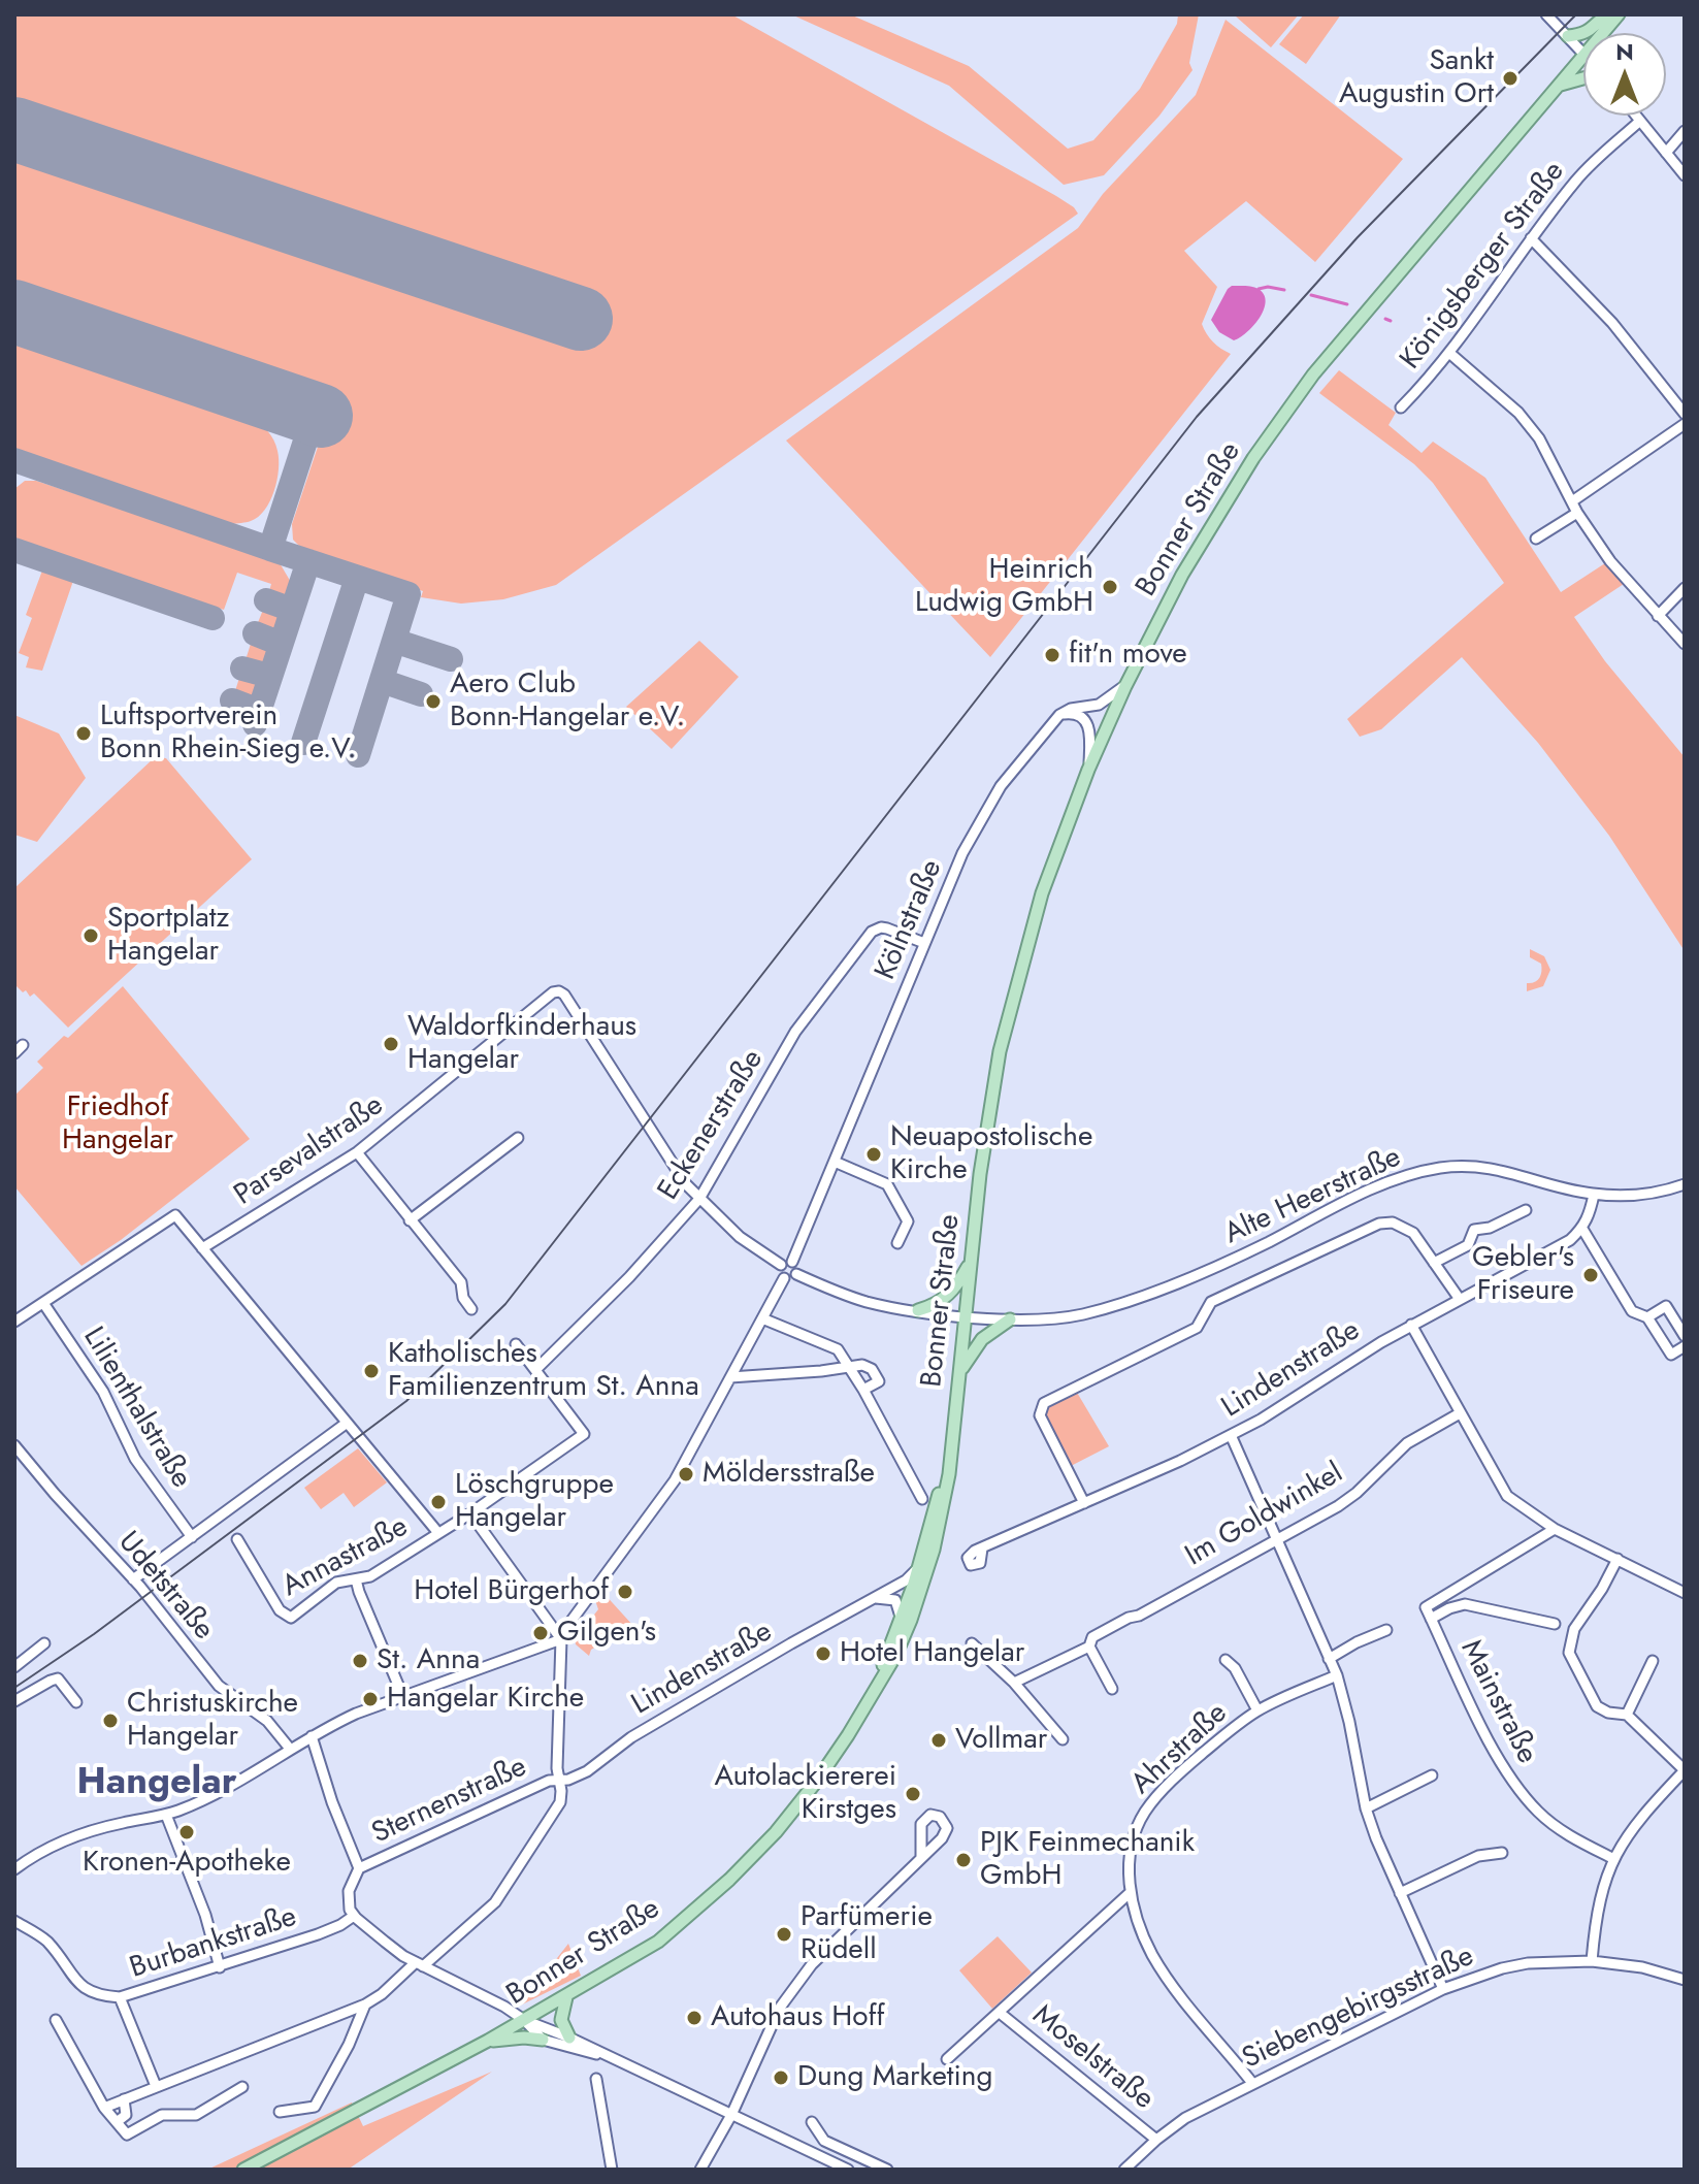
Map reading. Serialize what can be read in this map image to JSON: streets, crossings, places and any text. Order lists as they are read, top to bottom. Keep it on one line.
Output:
{"streets":{"main road":["Bonner Straße"],"street":["Königsberger Straße","Kölnstraße","Eckenerstraße","Parsevalstraße","Alte Heerstraße","Lindenstraße","Lilienthalstraße","Im Goldwinkel","Annastraße","Udetstraße","Mainstraße","Ahrstraße","Sternenstraße","Burbankstraße","Siebengebirgsstraße","Moselstraße"]},"crossings":[["Bonner Straße","Alte Heerstraße"],["Bonner Straße","Lindenstraße"],["Kölnstraße","Eckenerstraße"],["Eckenerstraße","Parsevalstraße"],["Eckenerstraße","Annastraße"],["Lindenstraße","Sternenstraße"],["Ahrstraße","Siebengebirgsstraße"],["Ahrstraße","Moselstraße"],["Siebengebirgsstraße","Moselstraße"]],"districts":["Hangelar"],"parks":["Friedhof Hangelar"],"places":["Sankt Augustin Ort","Heinrich Ludwig GmbH","fit'n move","Aero Club Bonn-Hangelar e.V.","Luftsportverein Bonn Rhein-Sieg e.V.","Sportplatz Hangelar","Waldorfkinderhaus Hangelar","Neuapostolische Kirche","Gebler's Friseure","Katholisches Familienzentrum St. Anna","Möldersstraße","Löschgruppe Hangelar","Hotel Bürgerhof","Gilgen's","Hotel Hangelar","St. Anna","Hangelar Kirche","Christuskirche Hangelar","Vollmar","Autolackiererei Kirstges","Kronen-Apotheke","PJK Feinmechanik GmbH","Parfümerie Rüdell","Autohaus Hoff","Dung Marketing"],"north":"top"}
